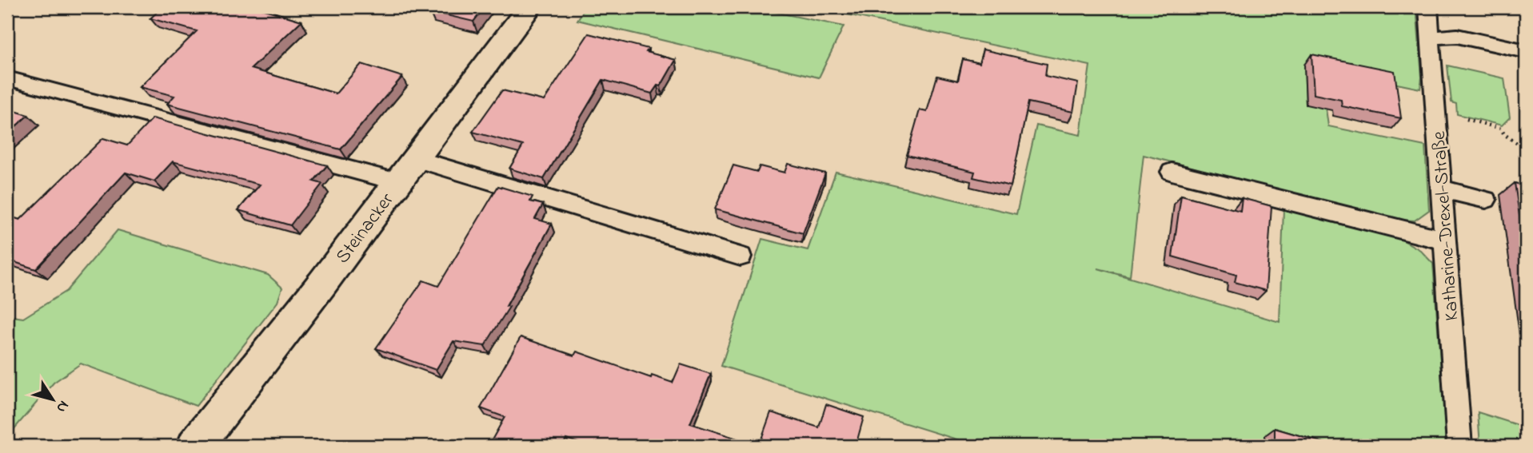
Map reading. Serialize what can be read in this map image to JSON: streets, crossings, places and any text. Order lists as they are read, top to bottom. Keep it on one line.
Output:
{"streets":{"street":["Steinacker"],"lane":["Katharine-Drexel-Straße"]},"north":"bottom right"}
